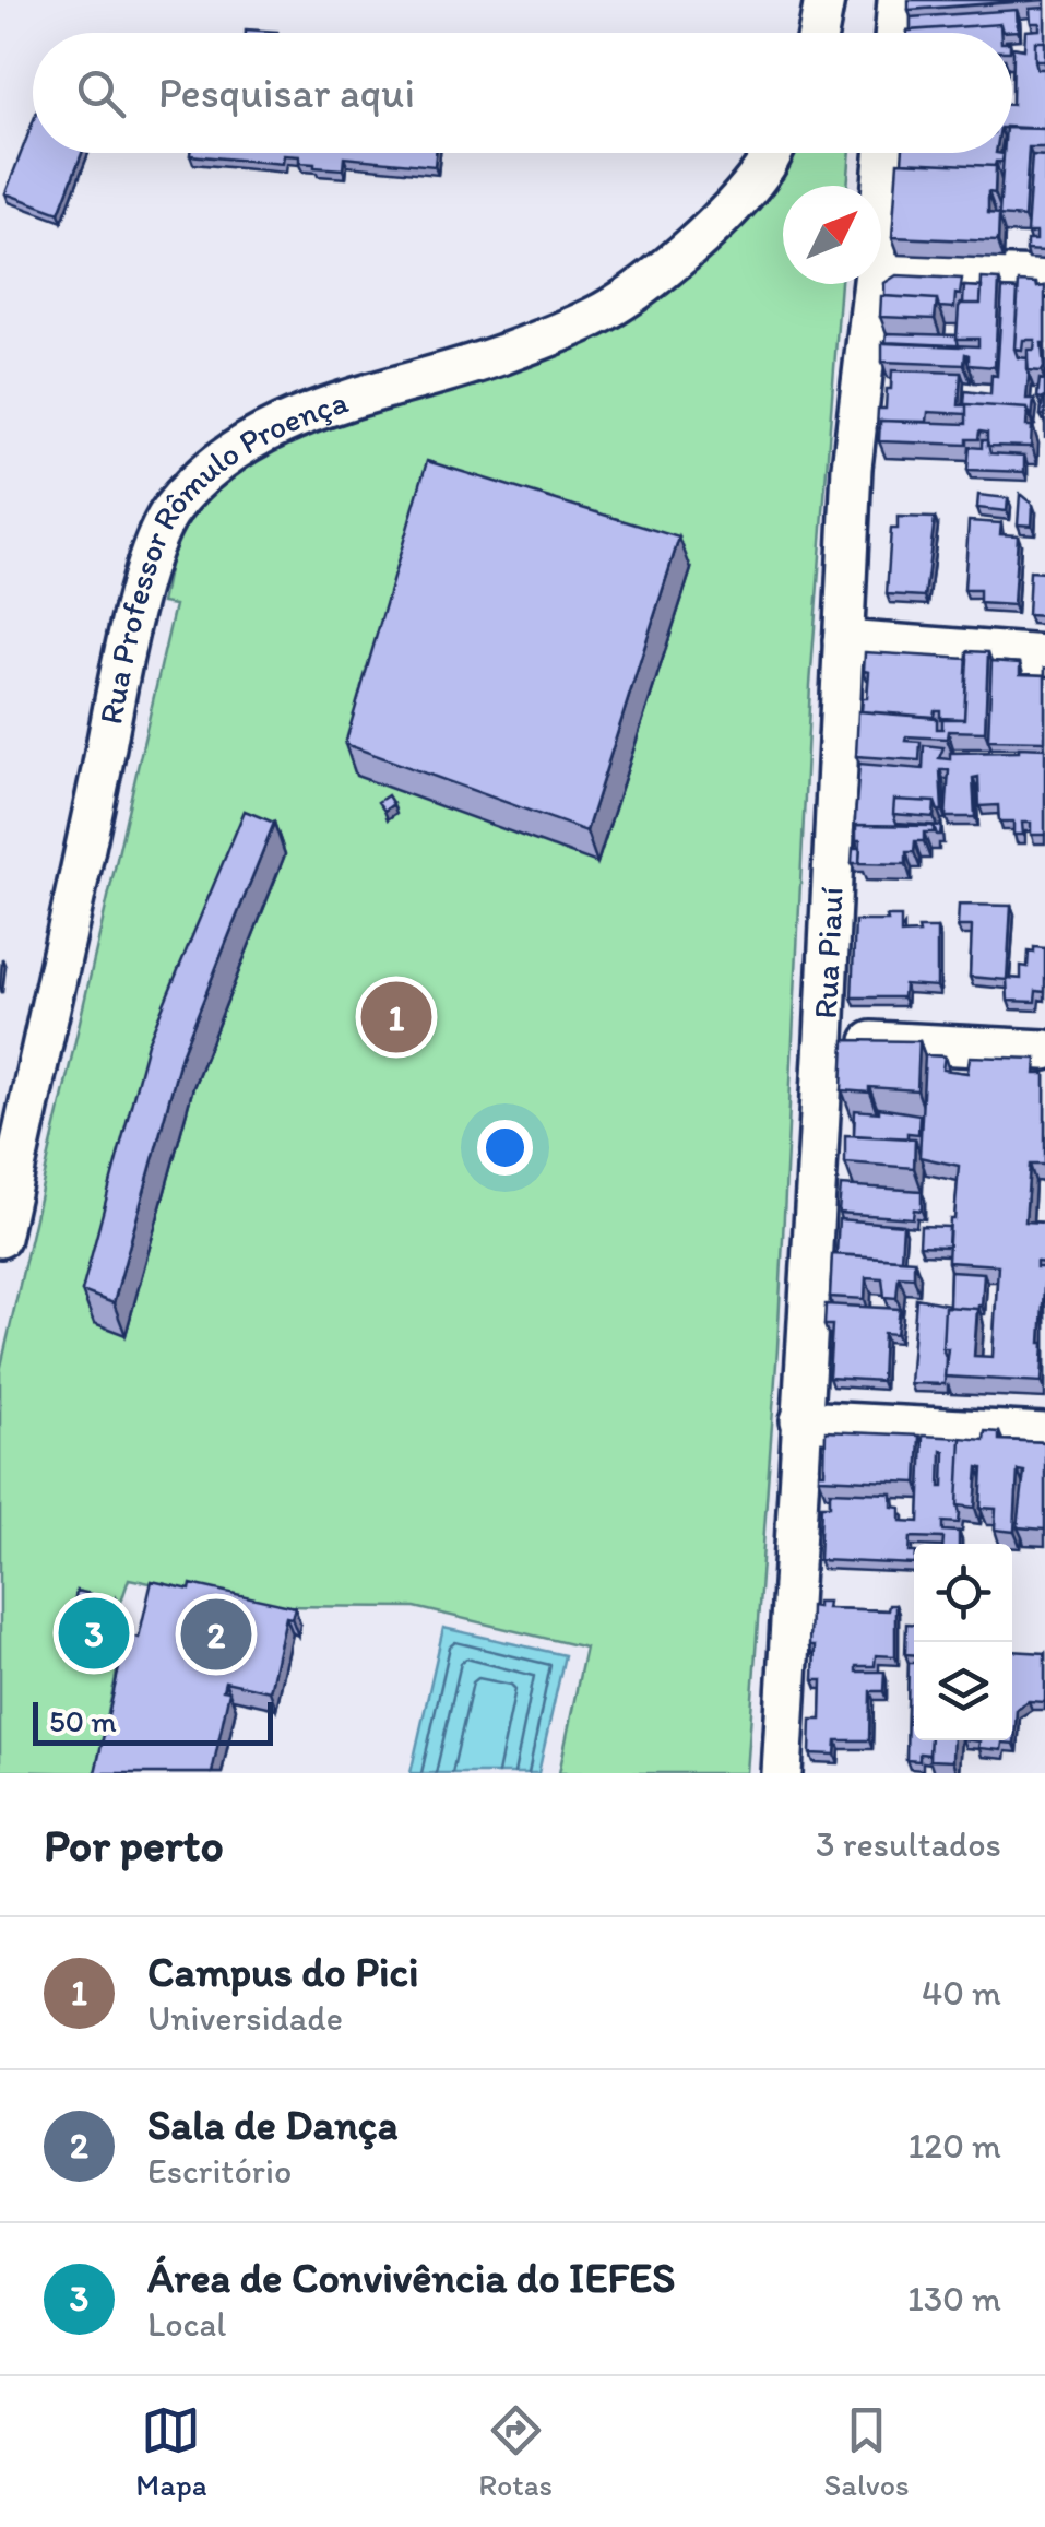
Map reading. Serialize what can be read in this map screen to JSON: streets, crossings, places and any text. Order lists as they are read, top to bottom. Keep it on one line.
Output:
{"streets":{"street":["Rua Professor Rômulo Proença","Rua Piauí"]},"scale_bar":"50 m","north":"top right","page":{"search":"Pesquisar aqui","pins":["1","3","2"],"scale":"50 m","heading":["Por perto","3 resultados"],"list":[{"mark":"1","name":"Campus do Pici","note":"Universidade","value":"40 m"},{"mark":"2","name":"Sala de Dança","note":"Escritório","value":"120 m"},{"mark":"3","name":"Área de Convivência do IEFES","note":"Local","value":"130 m"}],"nav":["Mapa","Rotas","Salvos"]}}
